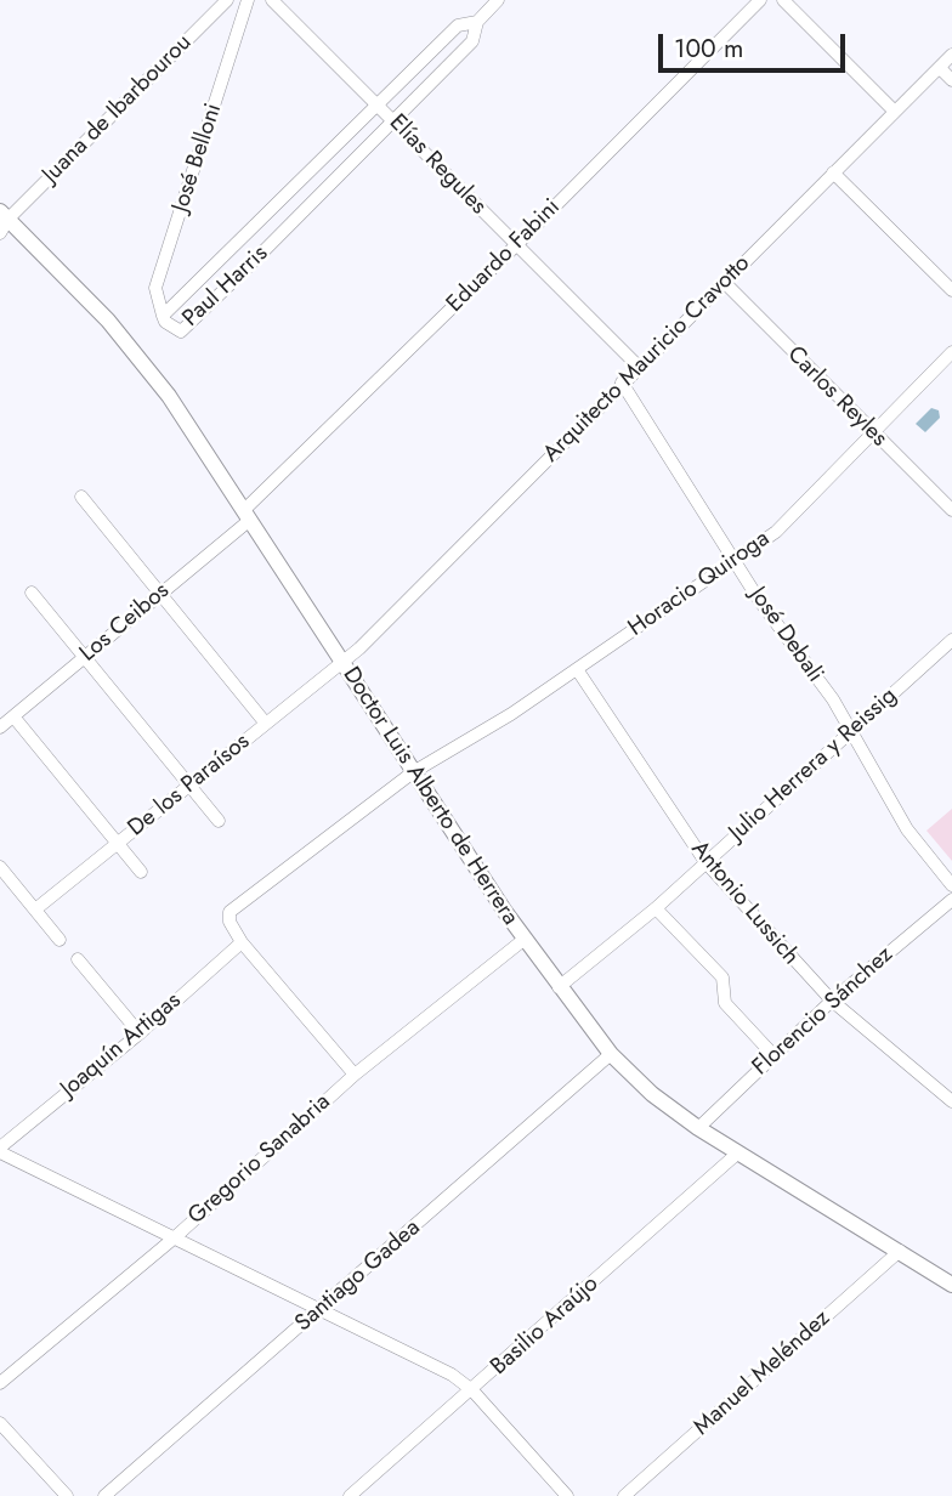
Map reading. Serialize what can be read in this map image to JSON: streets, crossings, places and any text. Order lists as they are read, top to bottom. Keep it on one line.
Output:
{"streets":{"street":["Juana de Ibarbourou","José Belloni","Elías Regules","Eduardo Fabini","Paul Harris","Arquitecto Mauricio Cravotto","Carlos Reyles","Horacio Quiroga","Los Ceibos","José Debali","Julio Herrera y Reissig","De los Paraísos","Doctor Luis Alberto de Herrera","Antonio Lussich","Florencio Sánchez","Joaquín Artigas","Gregorio Sanabria","Santiago Gadea","Basilio Araújo","Manuel Meléndez"]},"crossings":[["Juana de Ibarbourou","Doctor Luis Alberto de Herrera"],["José Belloni","Paul Harris"],["Elías Regules","Eduardo Fabini"],["Elías Regules","Paul Harris"],["Elías Regules","Arquitecto Mauricio Cravotto"],["Eduardo Fabini","Los Ceibos"],["Eduardo Fabini","Doctor Luis Alberto de Herrera"],["Arquitecto Mauricio Cravotto","Carlos Reyles"],["Arquitecto Mauricio Cravotto","José Debali"],["Arquitecto Mauricio Cravotto","De los Paraísos"],["Arquitecto Mauricio Cravotto","Doctor Luis Alberto de Herrera"],["Carlos Reyles","Horacio Quiroga"],["Horacio Quiroga","José Debali"],["Horacio Quiroga","Doctor Luis Alberto de Herrera"],["Horacio Quiroga","Antonio Lussich"],["Los Ceibos","Doctor Luis Alberto de Herrera"],["José Debali","Julio Herrera y Reissig"],["Julio Herrera y Reissig","Doctor Luis Alberto de Herrera"],["Julio Herrera y Reissig","Antonio Lussich"],["De los Paraísos","Doctor Luis Alberto de Herrera"],["Doctor Luis Alberto de Herrera","Florencio Sánchez"],["Doctor Luis Alberto de Herrera","Gregorio Sanabria"],["Doctor Luis Alberto de Herrera","Santiago Gadea"],["Doctor Luis Alberto de Herrera","Basilio Araújo"],["Doctor Luis Alberto de Herrera","Manuel Meléndez"],["Antonio Lussich","Florencio Sánchez"]],"scale_bar":"100 m"}
